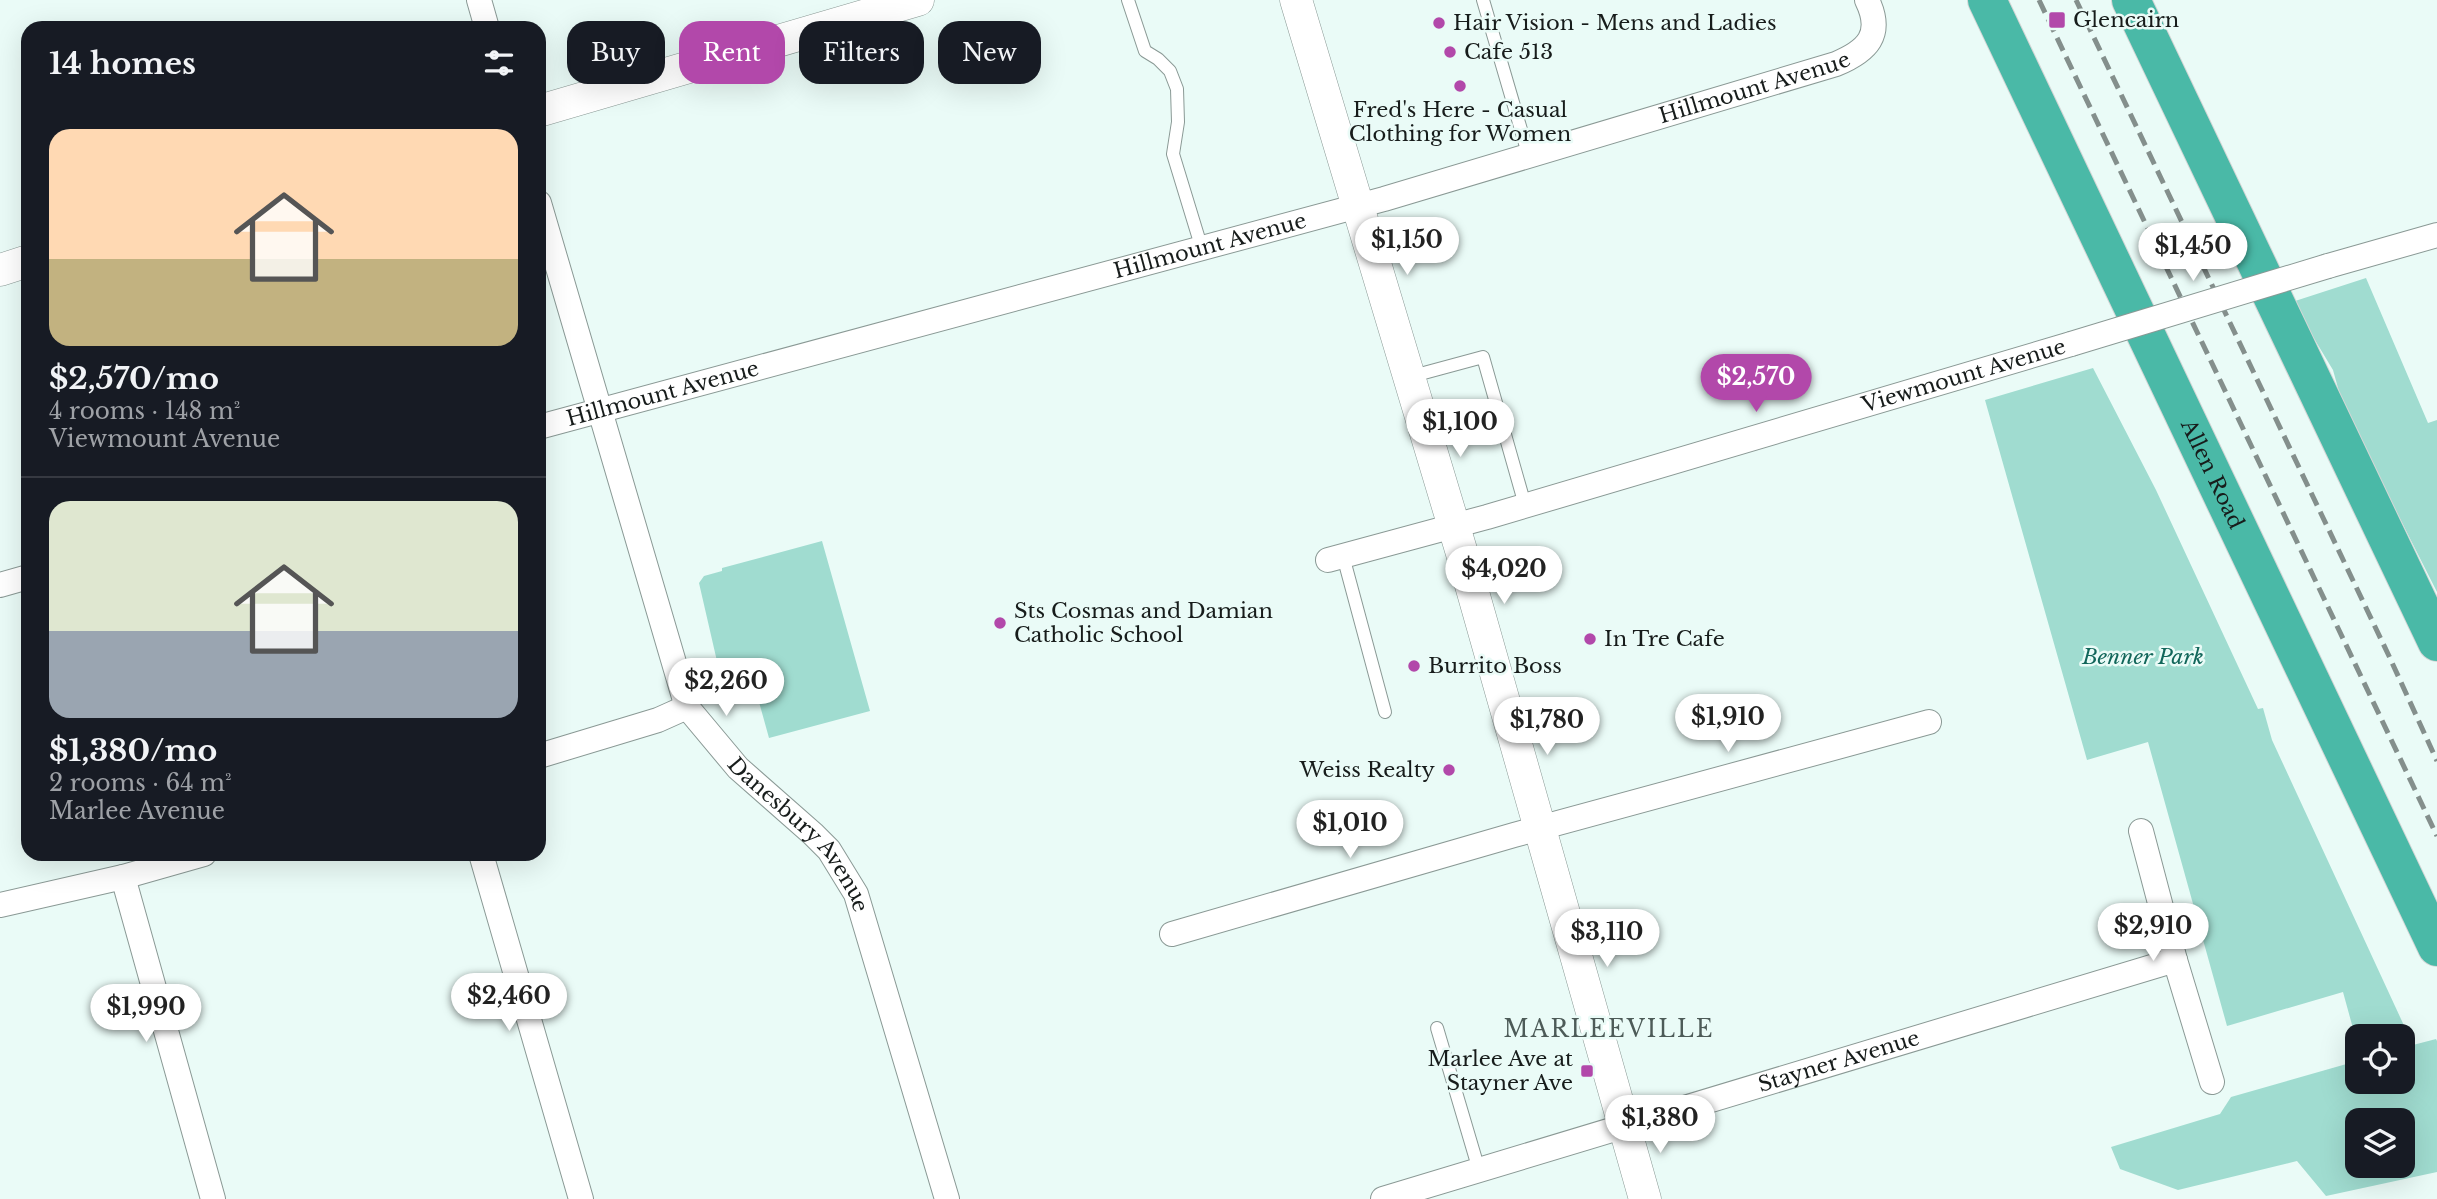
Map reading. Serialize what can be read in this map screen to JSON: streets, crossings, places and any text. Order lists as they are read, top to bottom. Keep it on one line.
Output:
{"streets":{"highway":["Allen Road"],"street":["Hillmount Avenue","Viewmount Avenue","Danesbury Avenue","Stayner Avenue"]},"crossings":[["Hillmount Avenue","Danesbury Avenue"]],"districts":["MARLEEVILLE"],"parks":["Benner Park"],"places":{"transit":["Glencairn","Marlee Ave at Stayner Ave"],"other":["Hair Vision - Mens and Ladies","Cafe 513","Fred's Here - Casual Clothing for Women","Sts Cosmas and Damian Catholic School","In Tre Cafe","Burrito Boss","Weiss Realty"]},"page":{"chip":["Buy","Rent","Filters","New"],"heading":"14 homes","list":[{"name":"$2,570/mo","note":"4 rooms · 148 m² · Viewmount Avenue"},{"name":"$1,380/mo","note":"2 rooms · 64 m² · Marlee Avenue"}],"price":["$1,150","$1,450","$2,570","$1,100","$4,020","$2,260","$1,910","$1,780","$1,010","$2,910","$3,110","$2,460","$1,990","$1,380"]}}
